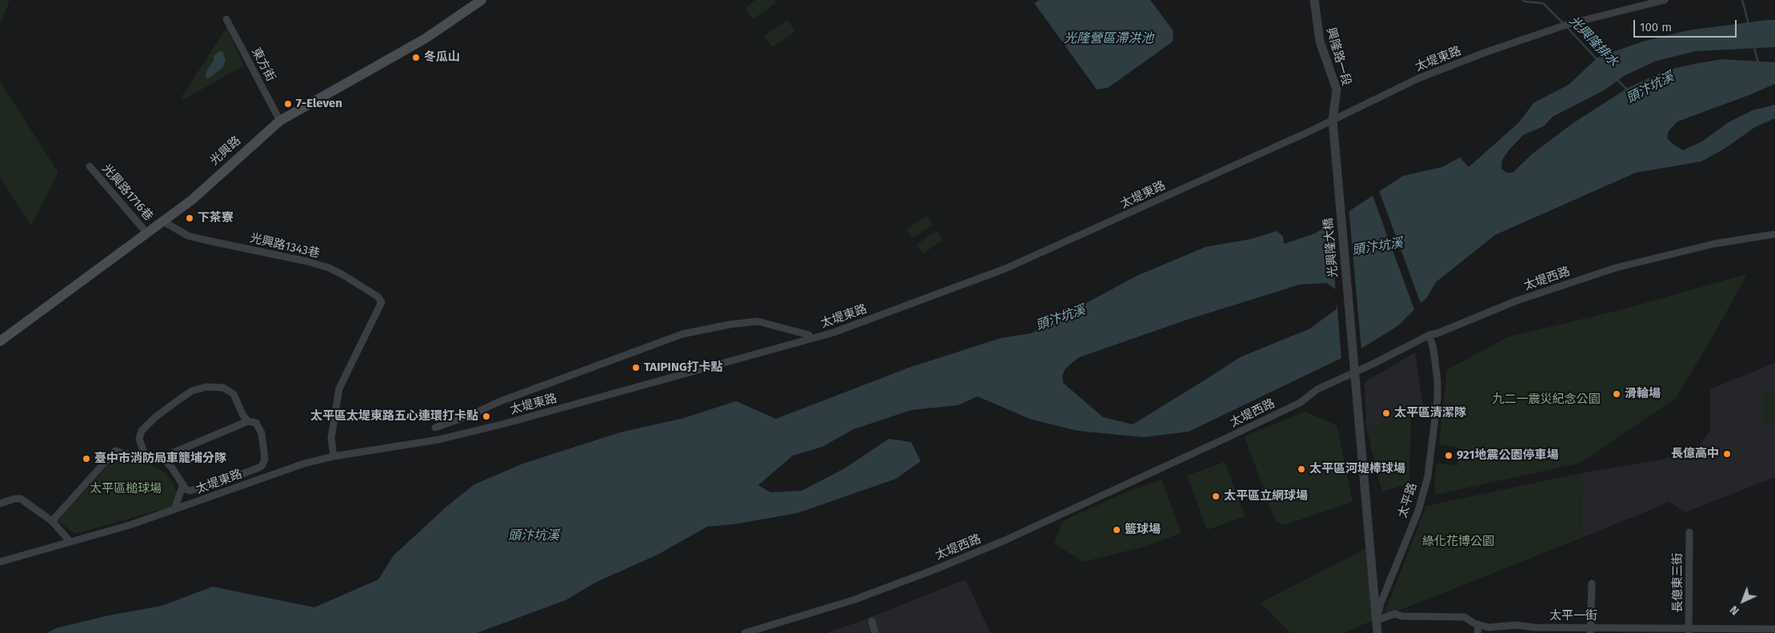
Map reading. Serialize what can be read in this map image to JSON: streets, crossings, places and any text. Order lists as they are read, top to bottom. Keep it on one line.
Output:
{"streets":{"main road":["光興路"],"street":["興隆路一段","太堤東路","東方街","光興路1716巷","光興路1343巷","光興隆大橋","太堤西路","太平路","長億東三街","太平一街"]},"crossings":[["興隆路一段","太堤東路"],["興隆路一段","光興隆大橋"],["太堤東路","光興路1343巷"],["太堤東路","光興隆大橋"],["東方街","光興路"],["光興路","光興路1716巷"],["光興路","光興路1343巷"],["光興隆大橋","太堤西路"],["光興隆大橋","太平路"],["太堤西路","太平路"],["太平路","太平一街"],["長億東三街","太平一街"]],"water":["光隆營區滯洪池","光興隆排水","頭汴坑溪"],"parks":["九二一震災紀念公園","太平區槌球場","綠化花博公園"],"places":["冬瓜山","7-Eleven","下茶寮","TAIPING打卡點","滑輪場","太平區清潔隊","太平區太堤東路五心連環打卡點","長億高中","921地震公園停車場","臺中市消防局車籠埔分隊","太平區河堤棒球場","太平區立網球場","籃球場"],"scale_bar":"100 m","north":"bottom left"}
